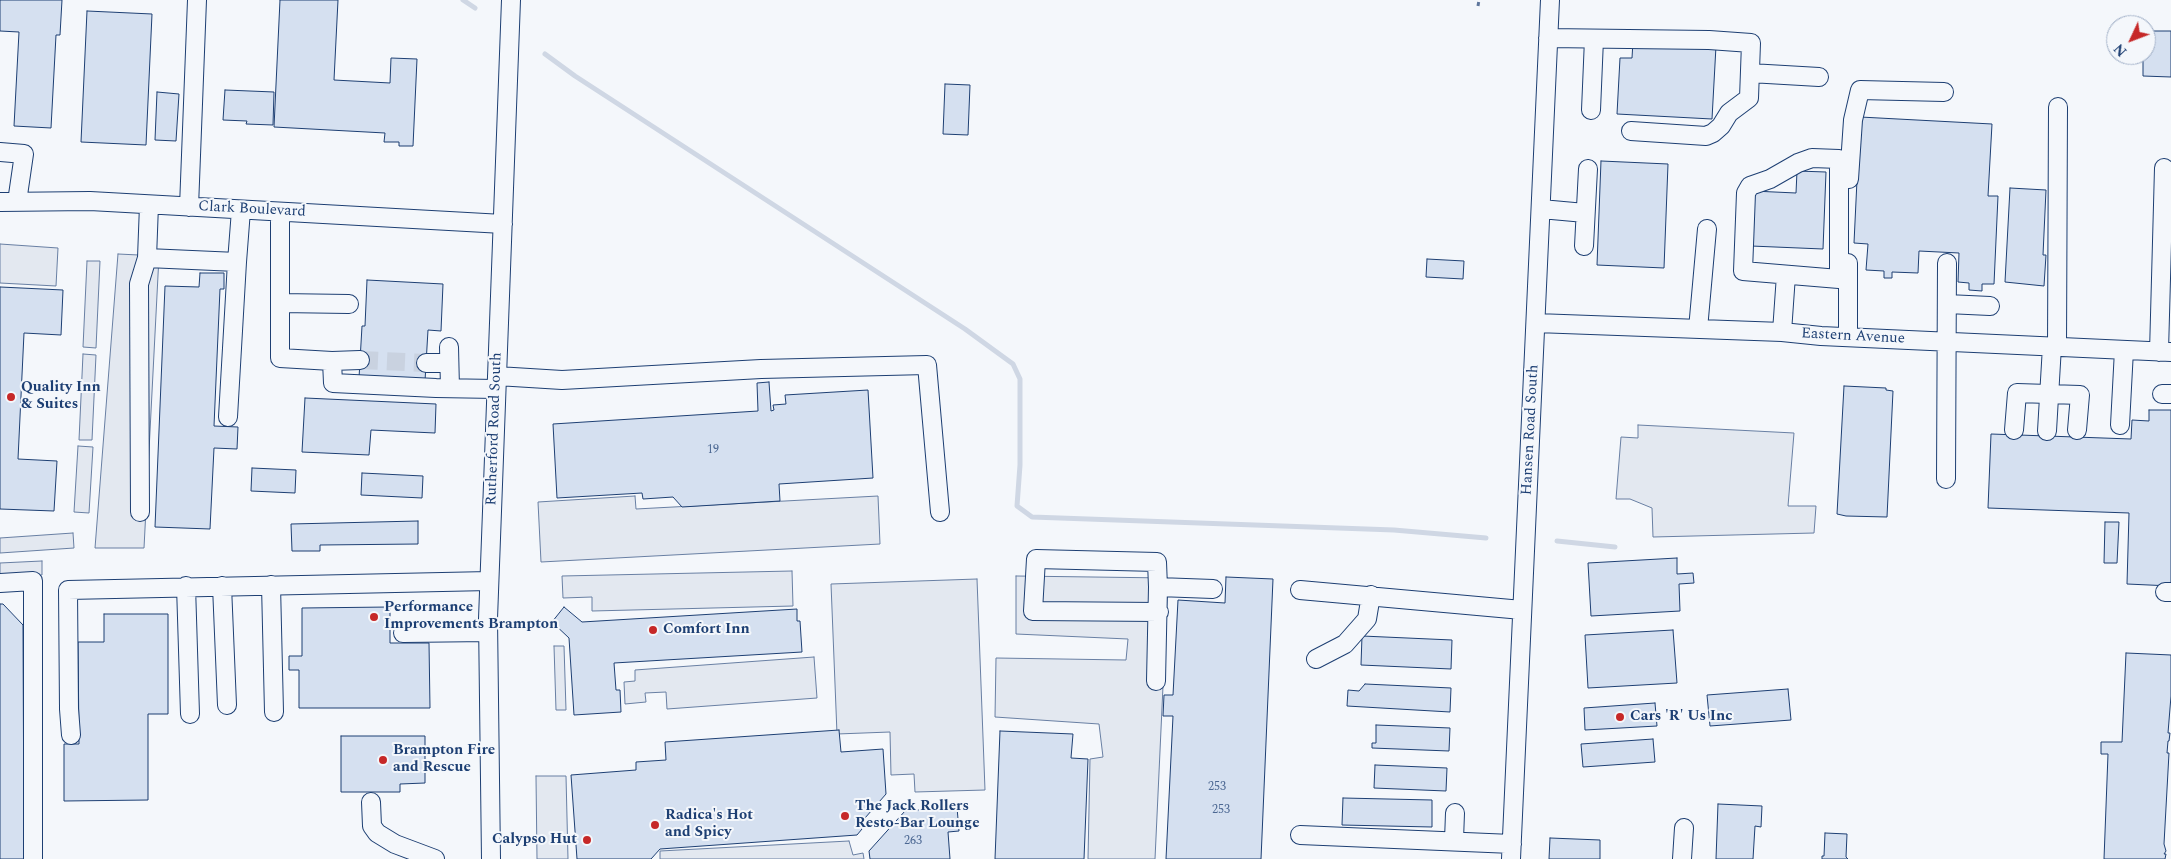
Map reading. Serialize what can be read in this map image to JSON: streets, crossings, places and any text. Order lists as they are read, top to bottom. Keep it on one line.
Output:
{"streets":{"street":["Clark Boulevard","Eastern Avenue","Rutherford Road South","Hansen Road South"]},"crossings":[["Clark Boulevard","Rutherford Road South"],["Eastern Avenue","Hansen Road South"]],"places":["Quality Inn & Suites","Performance Improvements Brampton","Comfort Inn","Cars 'R' Us Inc","Brampton Fire and Rescue","The Jack Rollers Resto-Bar Lounge","Radica's Hot and Spicy","Calypso Hut"],"house_numbers":["19","253","253","263"],"north":"bottom left"}
